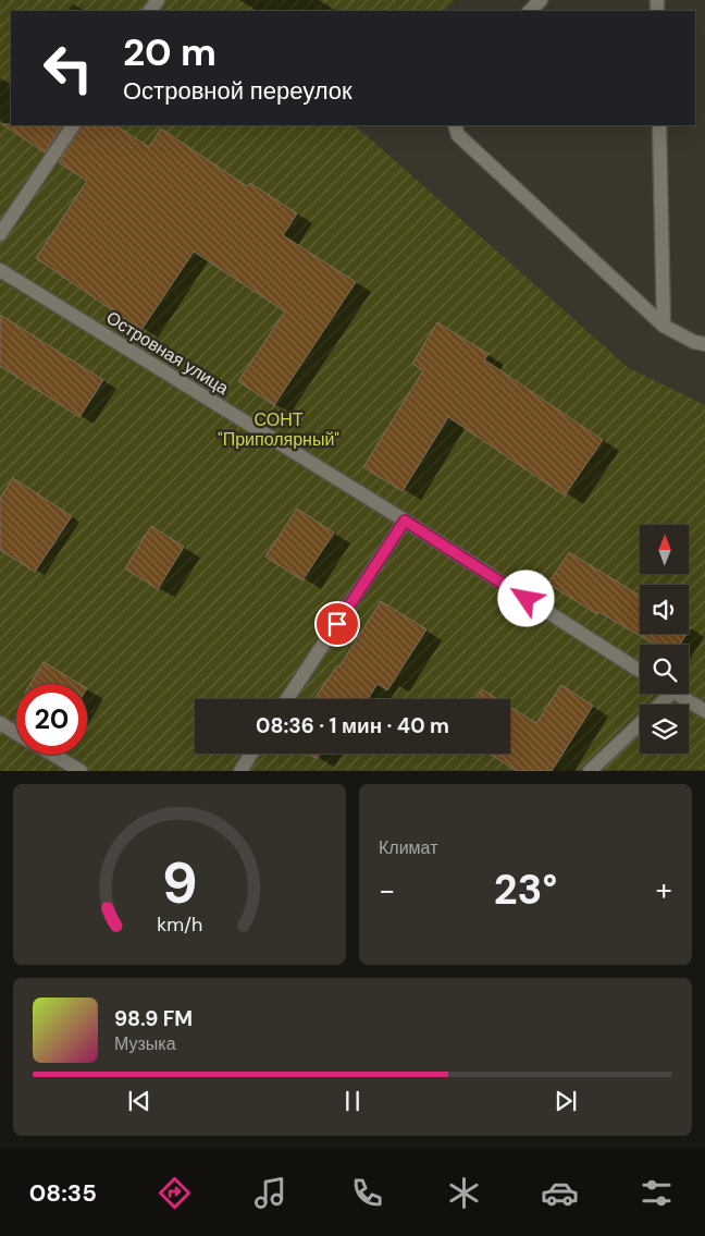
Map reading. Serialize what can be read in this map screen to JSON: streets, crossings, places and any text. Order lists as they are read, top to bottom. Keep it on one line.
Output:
{"streets":{"lane":["Островная улица"]},"parks":["СОНТ \"Приполярный\""],"north":"top","page":{"turn":["20 m","Островной переулок"],"limit":"20","trip":"08:36 · 1 мин · 40 m","tile":"Климат","heat":["−","23°","+"],"song":["98.9 FM","Музыка"],"tabs":"08:35","gauge":["9","km/h"]}}
